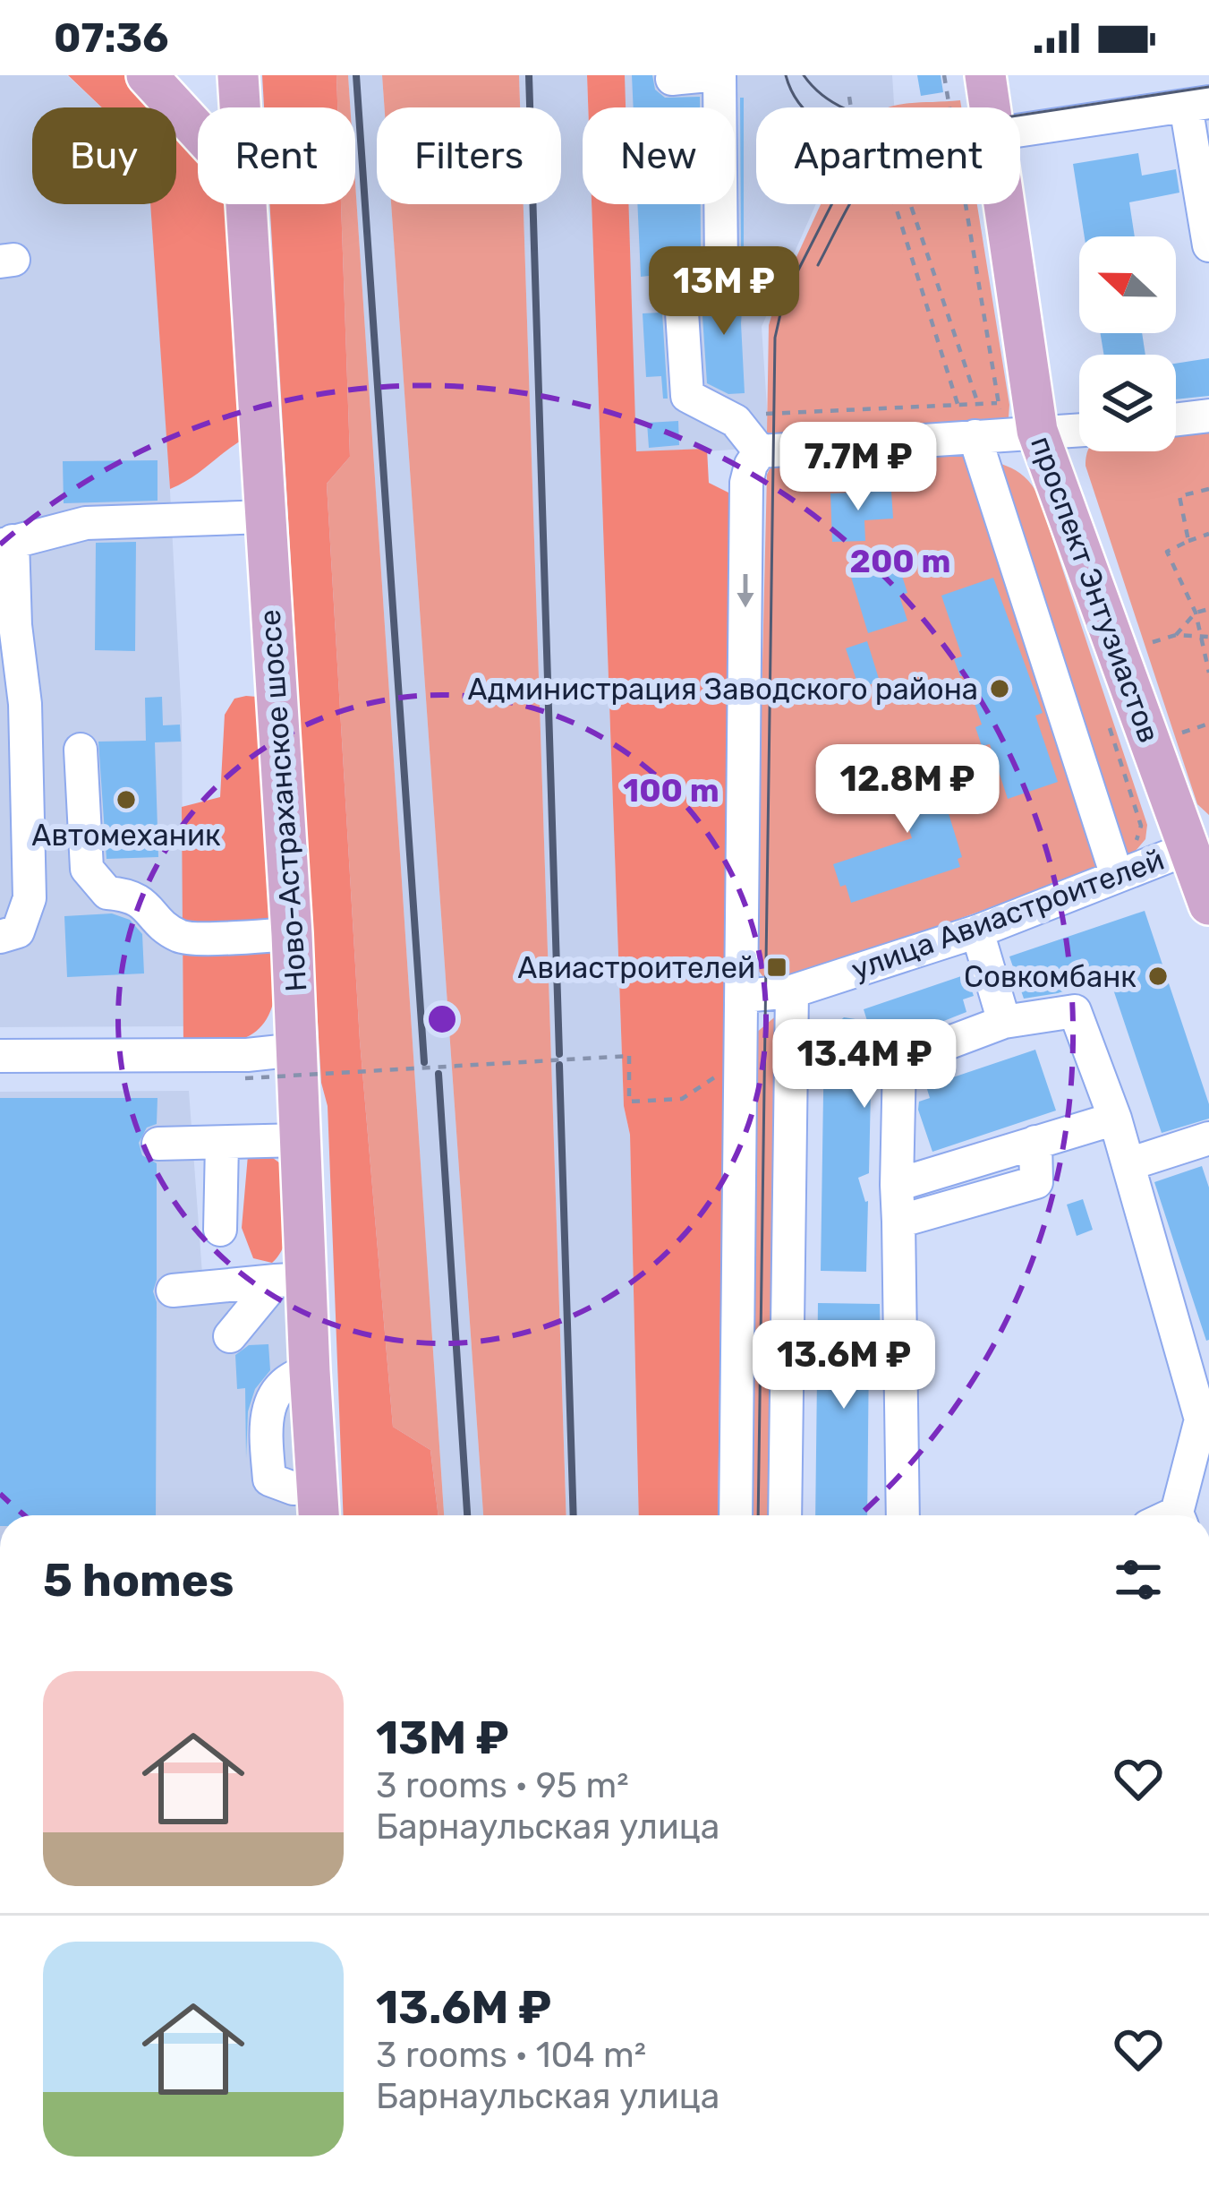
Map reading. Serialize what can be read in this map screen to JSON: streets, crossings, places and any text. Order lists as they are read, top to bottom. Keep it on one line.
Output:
{"streets":{"main road":["проспект Энтузиастов","Ново-Астраханское шоссе"],"street":["улица Авиастроителей"]},"crossings":[["проспект Энтузиастов","улица Авиастроителей"]],"places":{"other":["Администрация Заводского района","Автомеханик","Совкомбанк"],"transit":["Авиастроителей"]},"north":"left","page":{"status":"07:36","chip":["Buy","Rent","Filters","New","Apartment"],"price":["13M ₽","7.7M ₽","12.8M ₽","13.4M ₽","13.6M ₽"],"heading":"5 homes","list":[{"name":"13M ₽","note":"3 rooms · 95 m² · Барнаульская улица"},{"name":"13.6M ₽","note":"3 rooms · 104 m² · Барнаульская улица"}]},"rings":["200 m","100 m"]}
